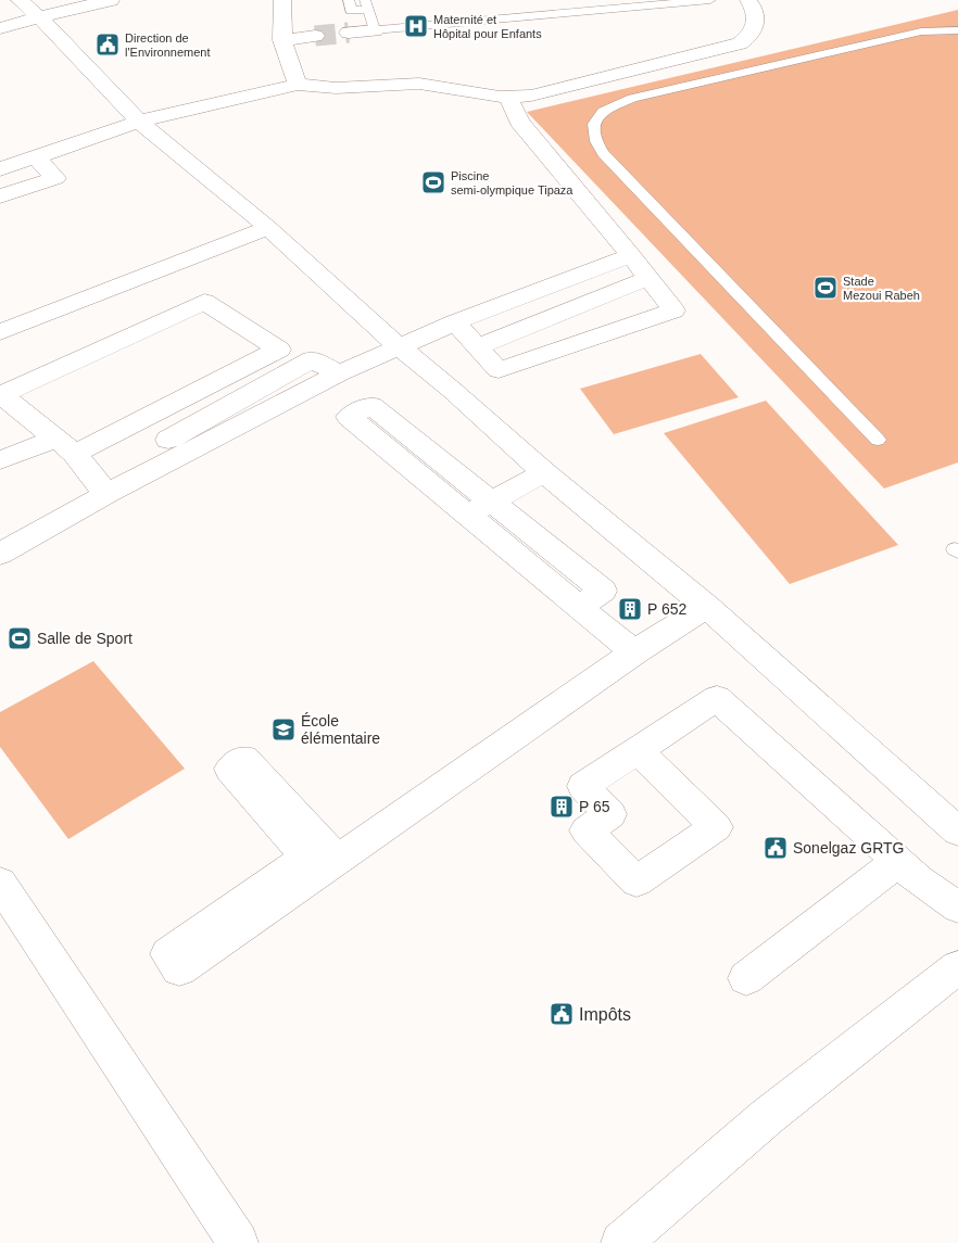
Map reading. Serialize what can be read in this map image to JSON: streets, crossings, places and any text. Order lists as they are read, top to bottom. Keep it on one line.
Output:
{"places":{"hospital":["Maternité et Hôpital pour Enfants"],"public building":["Direction de l'Environnement","Sonelgaz GRTG","Impôts"],"sports":["Piscine semi-olympique Tipaza","Stade Mezoui Rabeh","Salle de Sport"],"building":["P 652","P 65"],"school or university":["École élémentaire"]}}
